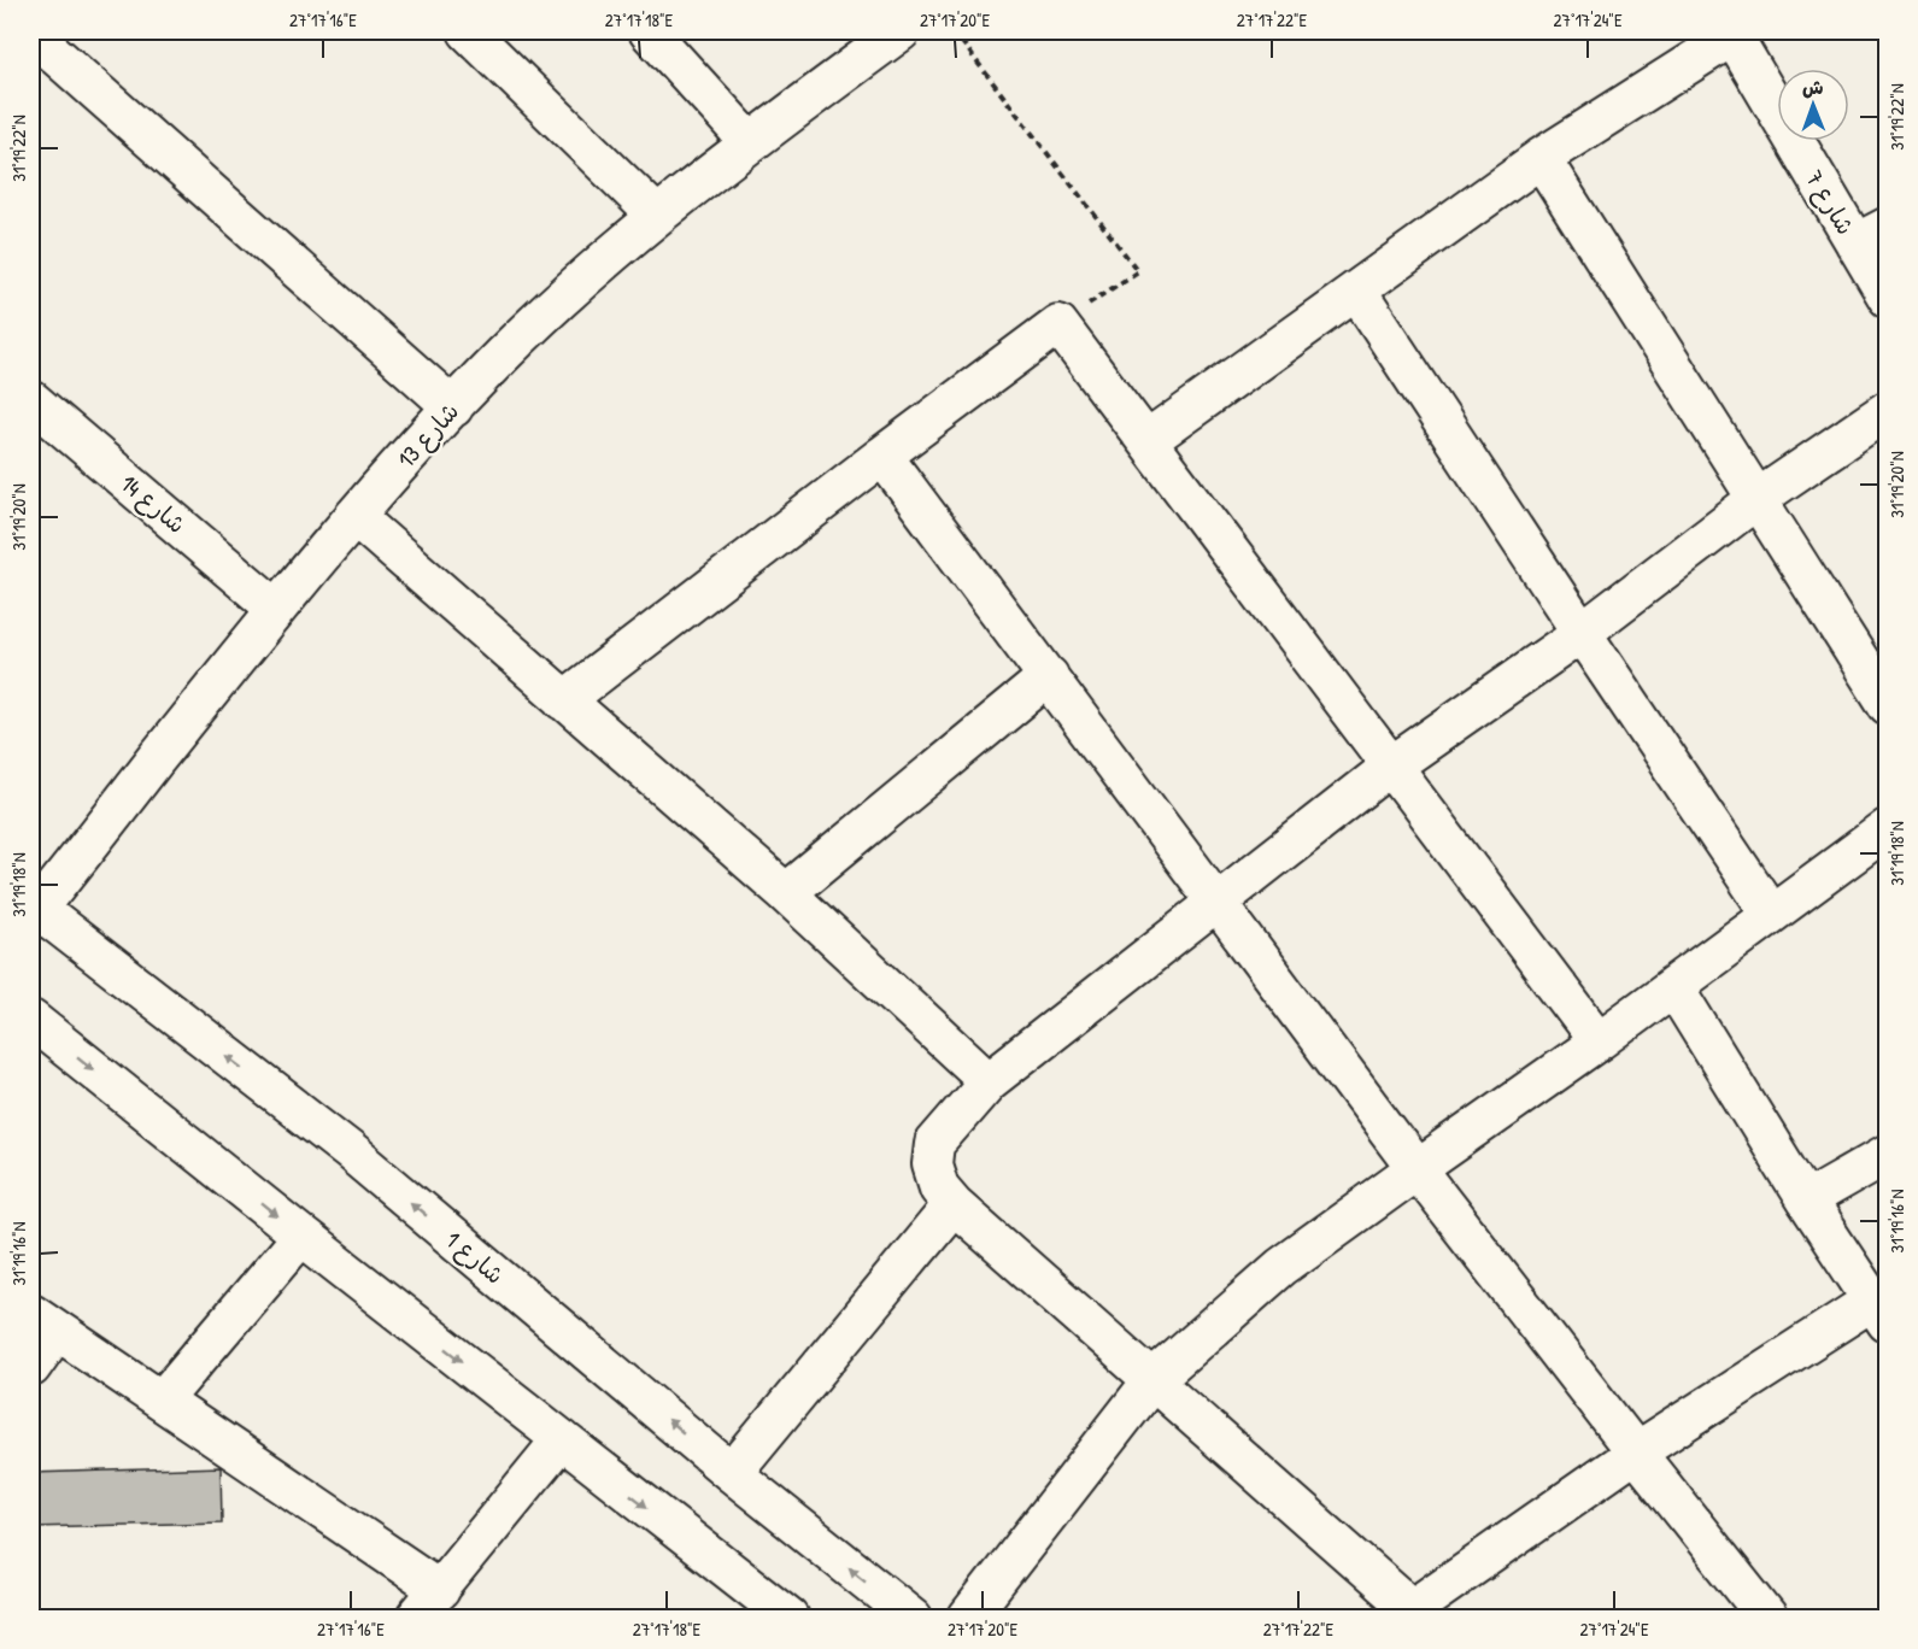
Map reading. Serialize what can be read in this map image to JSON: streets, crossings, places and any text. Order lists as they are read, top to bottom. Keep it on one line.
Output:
{"streets":{"street":["شارع 7","شارع 13","شارع 14","شارع 1"]},"crossings":[["شارع 13","شارع 14"],["شارع 13","شارع 1"]],"north":"top","coordinates":["27°17'16\"E","27°17'18\"E","27°17'20\"E","27°17'22\"E","27°17'24\"E","31°19'22\"N","31°19'20\"N","31°19'18\"N","31°19'16\"N"]}
